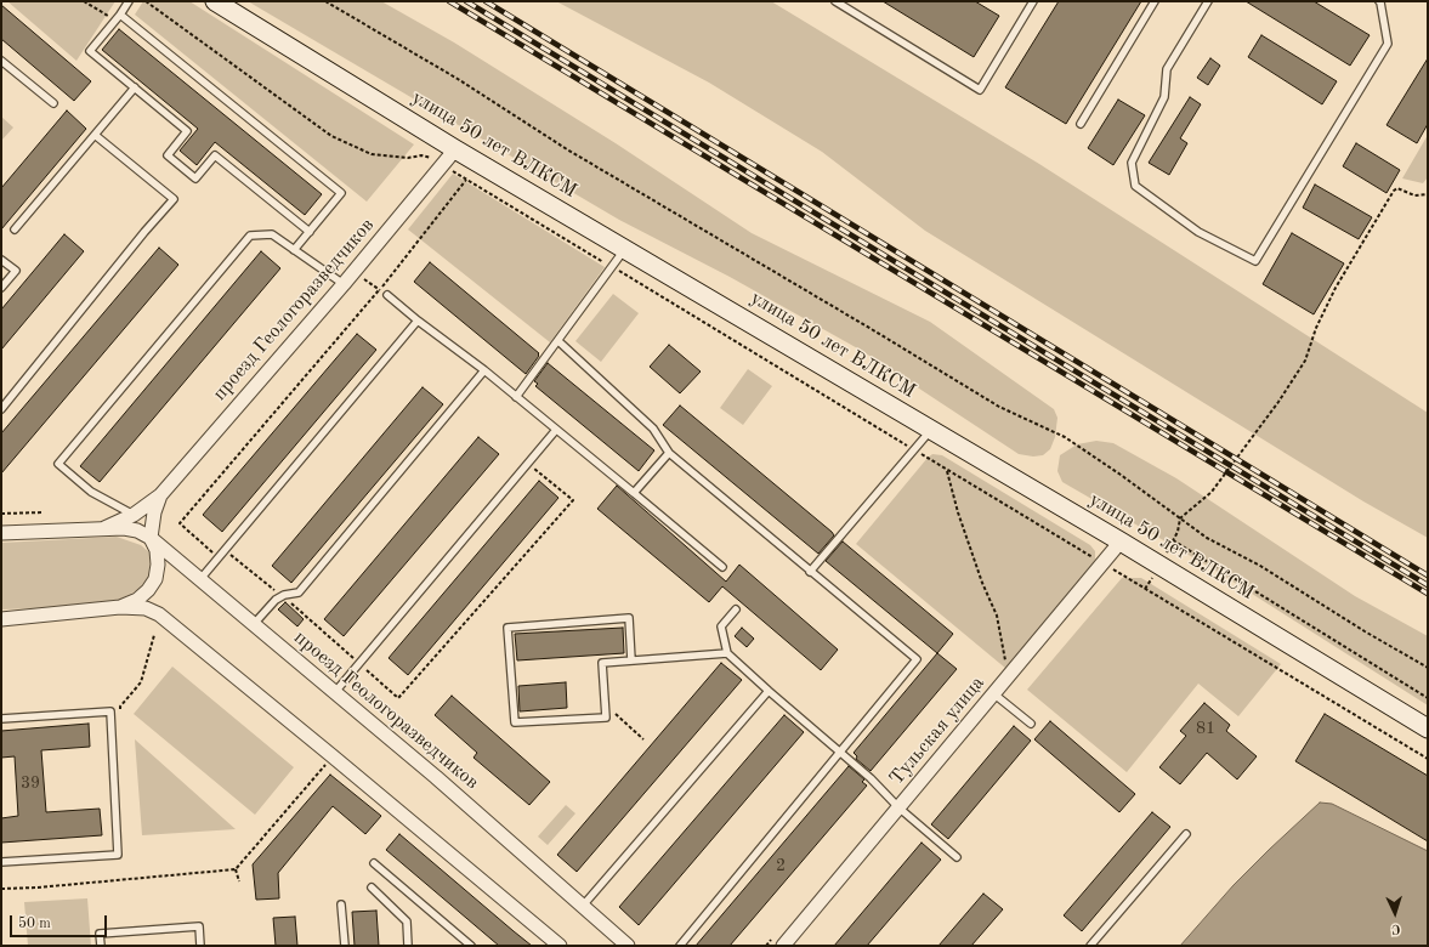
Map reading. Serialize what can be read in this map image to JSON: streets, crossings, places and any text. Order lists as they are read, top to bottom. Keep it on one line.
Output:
{"streets":{"street":["улица 50 лет ВЛКСМ","проезд Геологоразведчиков","Тульская улица"]},"crossings":[["улица 50 лет ВЛКСМ","проезд Геологоразведчиков"],["улица 50 лет ВЛКСМ","Тульская улица"]],"house_numbers":["81","39","2"],"scale_bar":"50 m","north":"bottom"}
